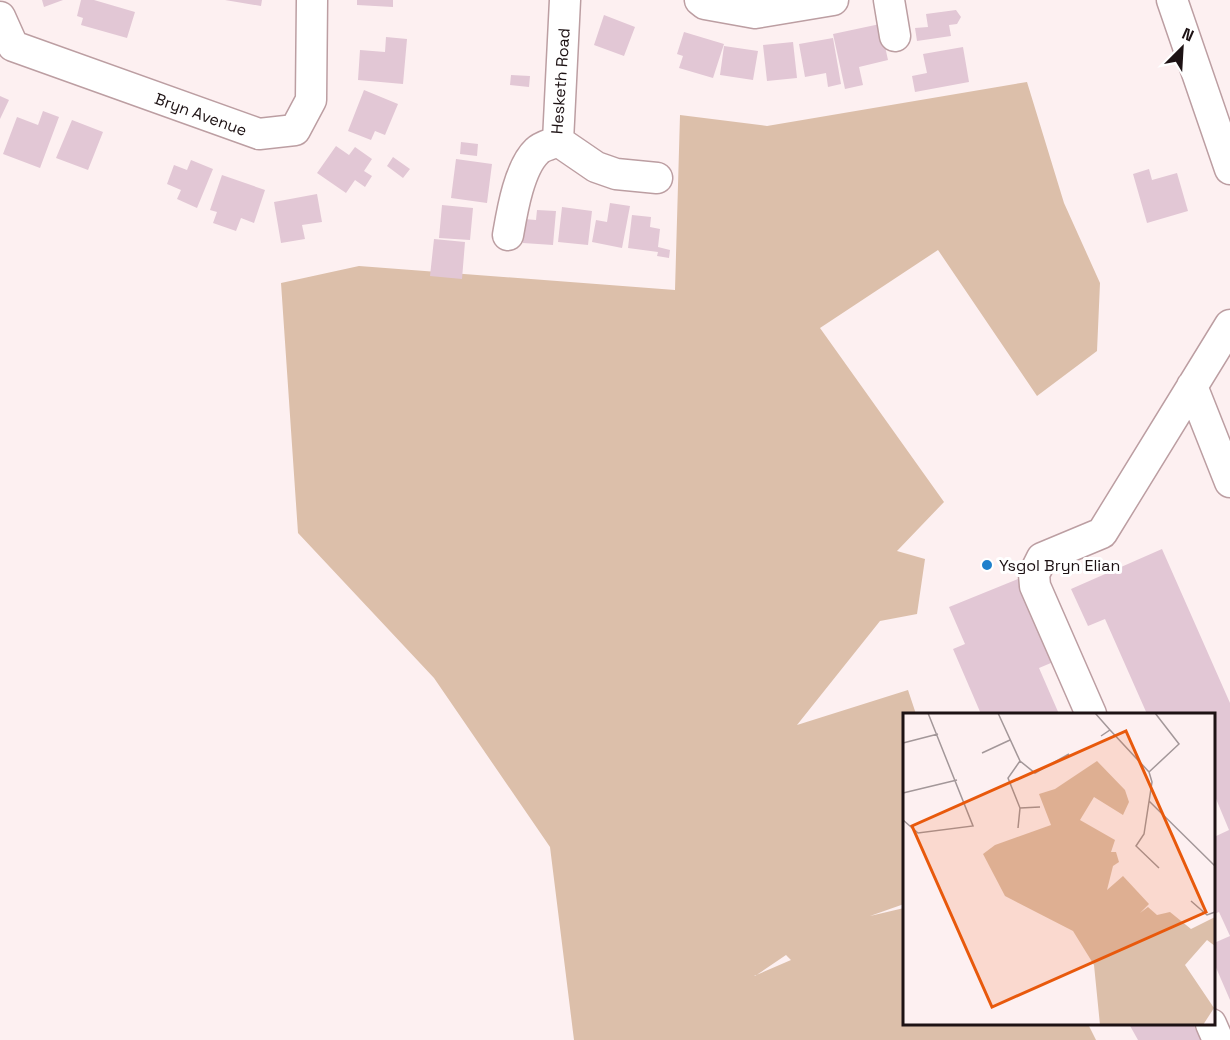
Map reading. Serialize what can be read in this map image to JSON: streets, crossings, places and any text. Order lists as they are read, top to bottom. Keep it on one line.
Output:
{"streets":{"street":["Hesketh Road","Bryn Avenue"]},"places":["Ysgol Bryn Elian"],"north":"top right"}
